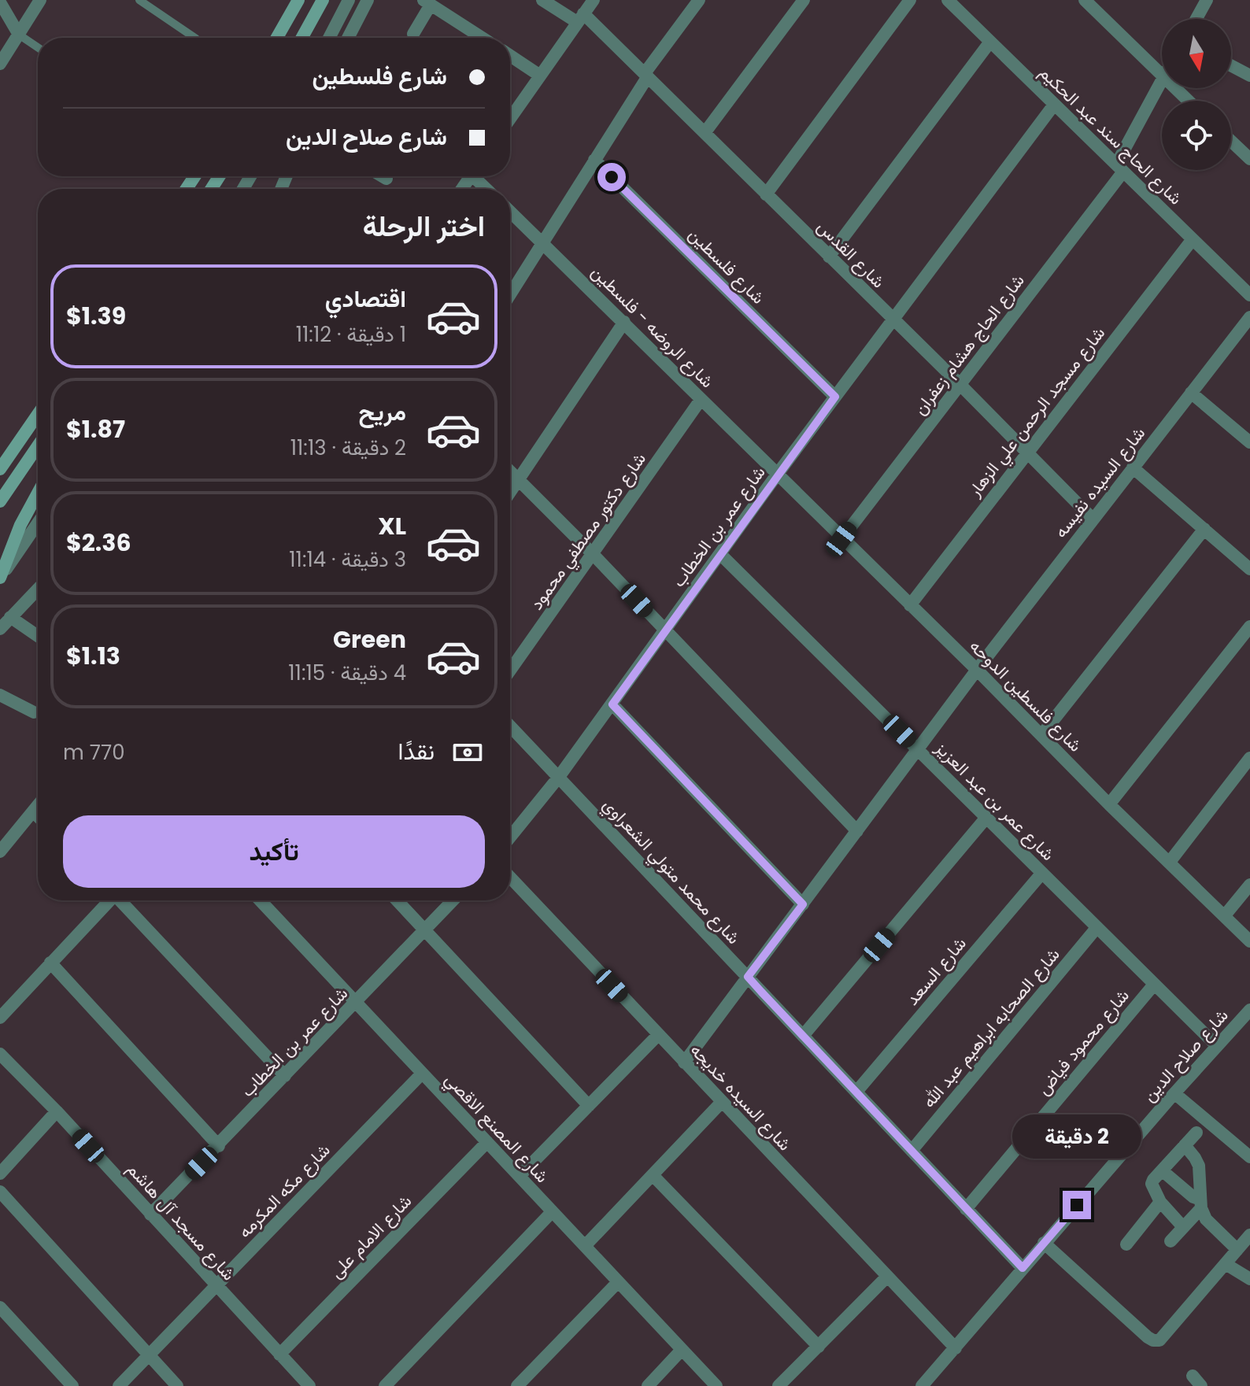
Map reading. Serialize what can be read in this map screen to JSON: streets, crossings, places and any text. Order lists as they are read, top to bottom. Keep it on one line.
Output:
{"streets":{"street":["شارع الحاج سند عبد الحكيم","شارع القدس","شارع فلسطين","شارع الروضه - فلسطين","شارع الحاج هشام زعفران","شارع مسجد الرحمن علي الزهار","شارع السيده نفيسه","شارع عمر بن الخطاب","شارع دكتور مصطفي محمود","شارع فلسطين الدوحه","شارع عمر بن عبد العزيز","شارع محمد متولي الشعراوي","شارع السعد","شارع الصحابه ابراهيم عبد الله","شارع محمود فياض","شارع صلاح الدين","شارع السيده خديجه","شارع المصنع الاقصي","شارع مكه المكرمه","شارع مسجد آل هاشم","شارع الامام على"]},"crossings":[["شارع الحاج سند عبد الحكيم","شارع الحاج هشام زعفران"],["شارع الحاج سند عبد الحكيم","شارع مسجد الرحمن علي الزهار"],["شارع الحاج سند عبد الحكيم","شارع عمر بن الخطاب"],["شارع القدس","شارع الحاج هشام زعفران"],["شارع القدس","شارع مسجد الرحمن علي الزهار"],["شارع القدس","شارع السيده نفيسه"],["شارع القدس","شارع عمر بن الخطاب"],["شارع فلسطين","شارع عمر بن الخطاب"],["شارع الروضه - فلسطين","شارع عمر بن الخطاب"],["شارع الروضه - فلسطين","شارع دكتور مصطفي محمود"],["شارع الروضه - فلسطين","شارع فلسطين الدوحه"],["شارع الحاج هشام زعفران","شارع فلسطين الدوحه"],["شارع مسجد الرحمن علي الزهار","شارع فلسطين الدوحه"],["شارع السيده نفيسه","شارع فلسطين الدوحه"],["شارع السيده نفيسه","شارع عمر بن عبد العزيز"],["شارع السيده نفيسه","شارع محمد متولي الشعراوي"],["شارع السيده نفيسه","شارع السيده خديجه"],["شارع عمر بن الخطاب","شارع فلسطين الدوحه"],["شارع عمر بن الخطاب","شارع عمر بن عبد العزيز"],["شارع عمر بن الخطاب","شارع محمد متولي الشعراوي"],["شارع عمر بن الخطاب","شارع المصنع الاقصي"],["شارع عمر بن الخطاب","شارع مسجد آل هاشم"],["شارع عمر بن عبد العزيز","شارع السعد"],["شارع عمر بن عبد العزيز","شارع الصحابه ابراهيم عبد الله"],["شارع عمر بن عبد العزيز","شارع محمود فياض"],["شارع عمر بن عبد العزيز","شارع صلاح الدين"],["شارع محمد متولي الشعراوي","شارع السعد"],["شارع محمد متولي الشعراوي","شارع الصحابه ابراهيم عبد الله"],["شارع محمد متولي الشعراوي","شارع محمود فياض"],["شارع محمد متولي الشعراوي","شارع صلاح الدين"],["شارع صلاح الدين","شارع السيده خديجه"],["شارع المصنع الاقصي","شارع مكه المكرمه"],["شارع المصنع الاقصي","شارع الامام على"],["شارع مكه المكرمه","شارع مسجد آل هاشم"],["شارع مسجد آل هاشم","شارع الامام على"]],"north":"bottom","page":{"banner":["شارع فلسطين","شارع صلاح الدين"],"heading":"اختر الرحلة","list":[{"name":"اقتصادي","note":"1 دقيقة · 11:12","value":"$1.39"},{"name":"مريح","note":"2 دقيقة · 11:13","value":"$1.87"},{"name":"XL","note":"3 دقيقة · 11:14","value":"$2.36"},{"name":"Green","note":"4 دقيقة · 11:15","value":"$1.13"}],"pay":["نقدًا","770 m"],"buttons":"تأكيد","bubble":"2 دقيقة"}}
